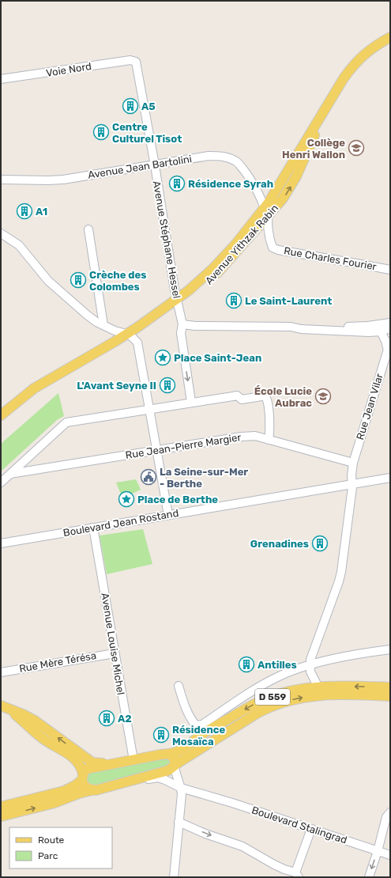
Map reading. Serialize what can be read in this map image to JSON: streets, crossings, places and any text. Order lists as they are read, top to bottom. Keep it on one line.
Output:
{"streets":{"main road":["Avenue Yithzak Rabin","D 559"],"street":["Voie Nord","Avenue Jean Bartolini","Avenue Stéphane Hessel","Rue Charles Fourier","Rue Jean Vilar","Rue Jean-Pierre Margier","Boulevard Jean Rostand","Avenue Louise Michel","Rue Mère Térésa","Boulevard Stalingrad"]},"crossings":[["Voie Nord","Avenue Stéphane Hessel"],["Avenue Jean Bartolini","Avenue Stéphane Hessel"],["Avenue Jean Bartolini","Avenue Yithzak Rabin"],["Avenue Jean Bartolini","Rue Charles Fourier"],["Avenue Stéphane Hessel","Avenue Yithzak Rabin"],["Avenue Yithzak Rabin","Rue Charles Fourier"],["Rue Jean Vilar","Rue Jean-Pierre Margier"],["Rue Jean Vilar","Boulevard Jean Rostand"],["Rue Jean Vilar","D 559"],["Boulevard Jean Rostand","Avenue Louise Michel"],["Avenue Louise Michel","Rue Mère Térésa"]],"places":{"building":["A5","Centre Culturel Tisot","Résidence Syrah","A1","Crèche des Colombes","Le Saint-Laurent","L'Avant Seyne II","Grenadines","Antilles","A2","Résidence Mosaïca"],"school or university":["Collège Henri Wallon","École Lucie Aubrac"],"place":["Place Saint-Jean","Place de Berthe"],"public building":["La Seine-sur-Mer - Berthe"]},"legend":["Route","Parc"]}
